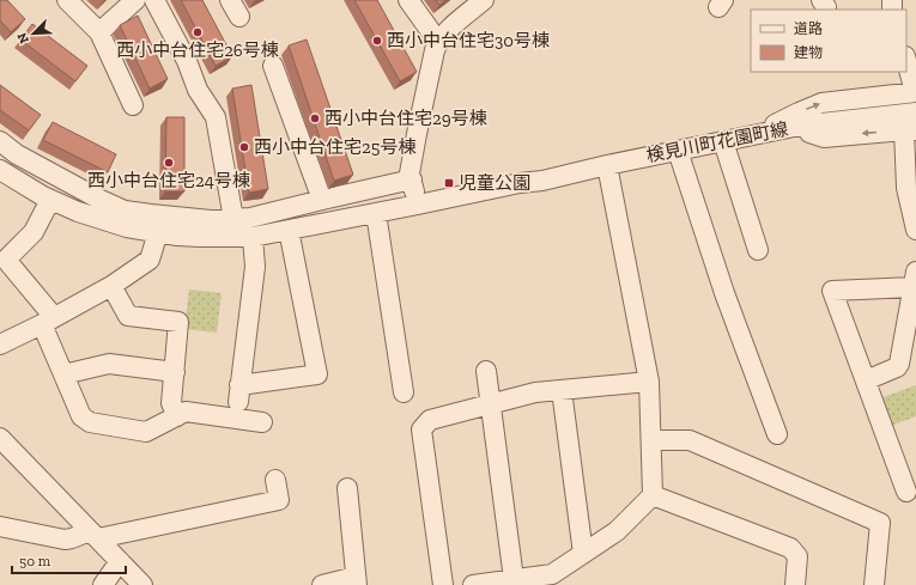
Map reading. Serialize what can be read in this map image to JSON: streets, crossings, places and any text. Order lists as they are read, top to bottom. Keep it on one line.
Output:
{"streets":{"street":["検見川町花園町線"]},"places":{"other":["西小中台住宅26号棟","西小中台住宅30号棟","西小中台住宅29号棟","西小中台住宅25号棟","西小中台住宅24号棟"],"transit":["児童公園"]},"legend":["道路","建物"],"scale_bar":"50 m","north":"bottom left"}
